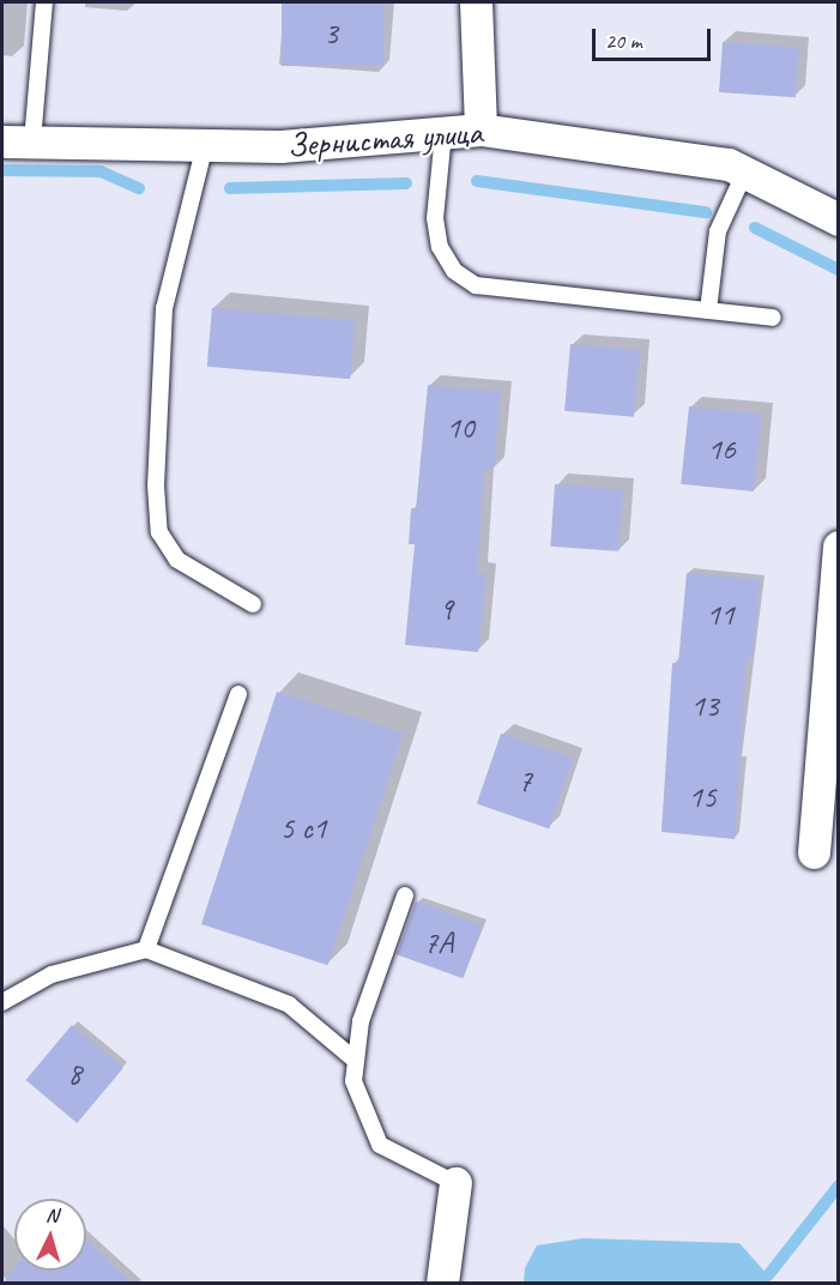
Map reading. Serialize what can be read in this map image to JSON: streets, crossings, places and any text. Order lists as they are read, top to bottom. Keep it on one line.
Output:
{"streets":{"street":["Зернистая улица"]},"house_numbers":["3","10","16","9","11","13","7","15","5 с1","7А","8"],"scale_bar":"20 m","north":"top"}
